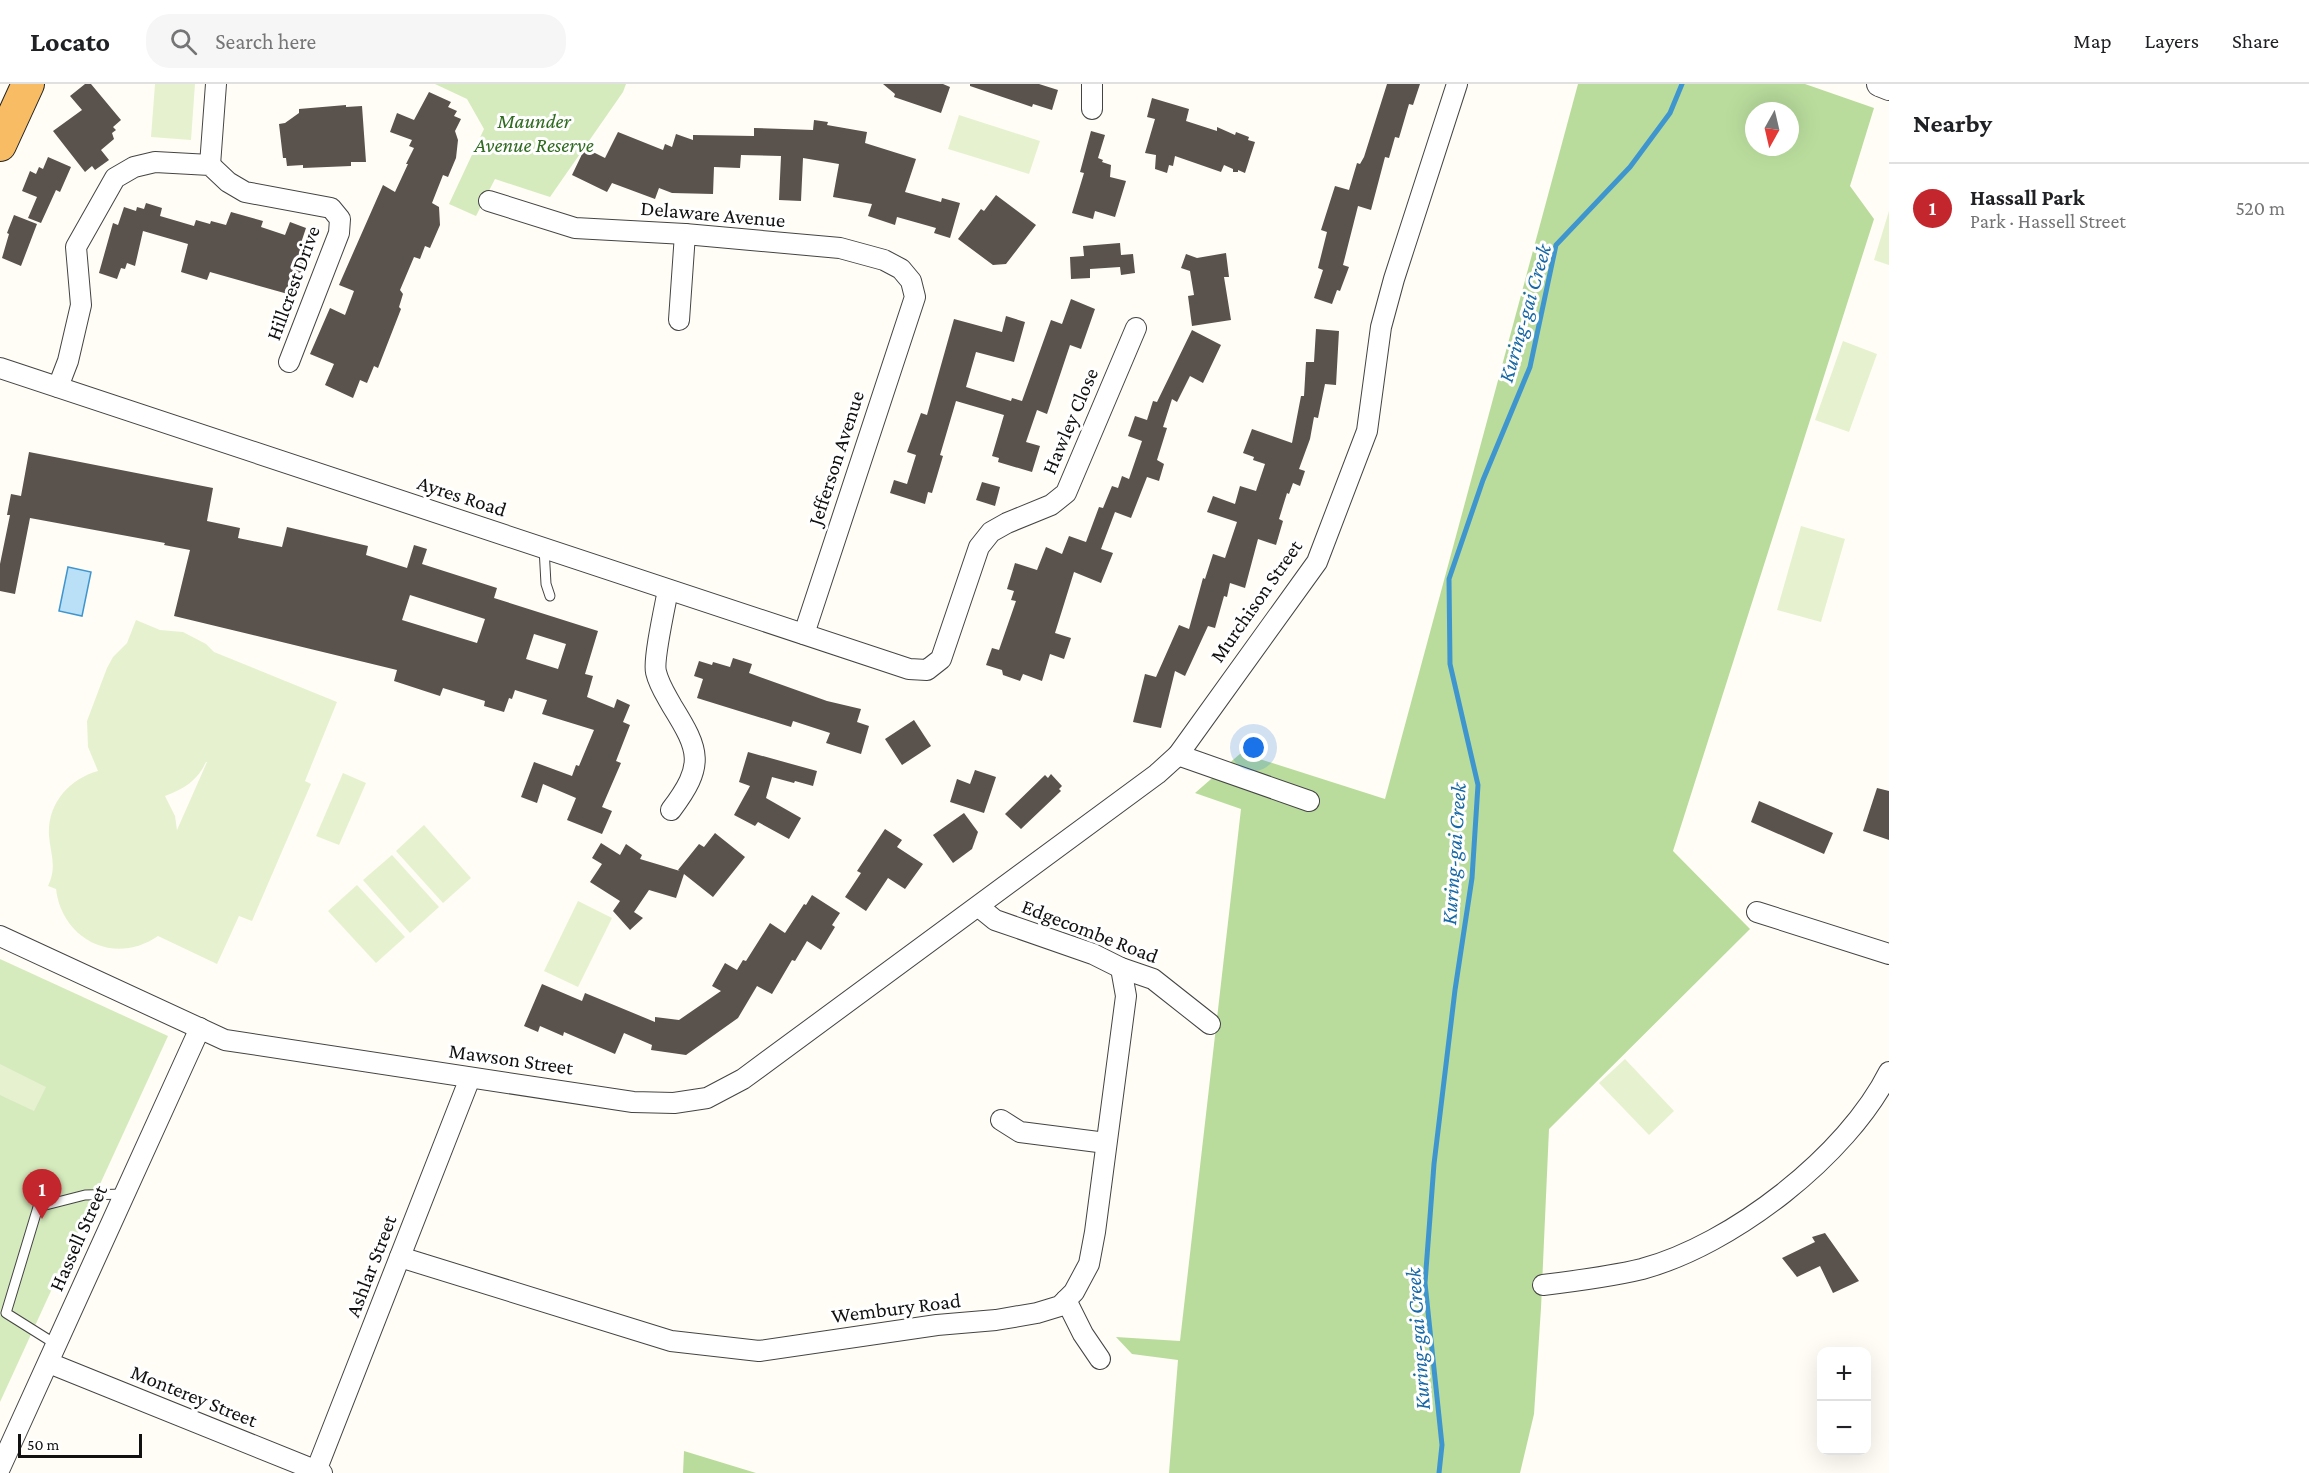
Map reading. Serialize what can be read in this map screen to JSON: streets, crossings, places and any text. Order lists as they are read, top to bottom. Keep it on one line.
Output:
{"streets":{"street":["Delaware Avenue","Hillcrest Drive","Hawley Close","Jefferson Avenue","Ayres Road","Murchison Street","Edgecombe Road","Mawson Street","Hassell Street","Ashlar Street","Wembury Road","Monterey Street"]},"crossings":[["Delaware Avenue","Jefferson Avenue"],["Hawley Close","Ayres Road"],["Jefferson Avenue","Ayres Road"],["Murchison Street","Edgecombe Road"],["Murchison Street","Mawson Street"],["Edgecombe Road","Mawson Street"],["Mawson Street","Hassell Street"],["Mawson Street","Ashlar Street"],["Hassell Street","Monterey Street"],["Ashlar Street","Wembury Road"],["Ashlar Street","Monterey Street"]],"water":["Kuring-gai Creek"],"parks":["Maunder Avenue Reserve"],"scale_bar":"50 m","north":"bottom","page":{"header":"Locato","search":"Search here","nav":["Map","Layers","Share"],"heading":"Nearby","list":[{"mark":"1","name":"Hassall Park","note":"Park · Hassell Street","value":"520 m"}],"pins":"1","map_buttons":["+","−"],"scale":"50 m"}}
